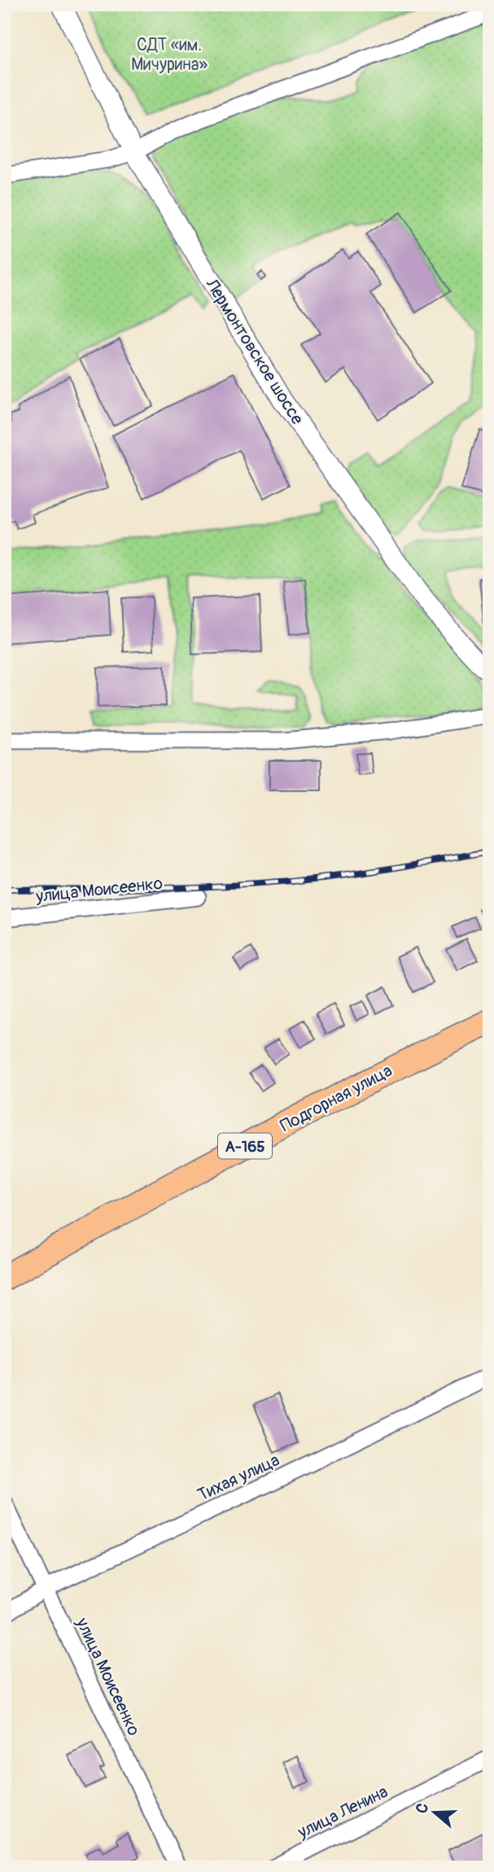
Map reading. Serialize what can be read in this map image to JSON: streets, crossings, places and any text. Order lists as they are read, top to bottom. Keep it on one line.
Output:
{"streets":{"main road":["Подгорная улица","А-165"],"street":["Лермонтовское шоссе","улица Моисеенко","Тихая улица","улица Ленина"]},"crossings":[["улица Моисеенко","Тихая улица"]],"parks":["СДТ «им. Мичурина»"],"north":"left"}
